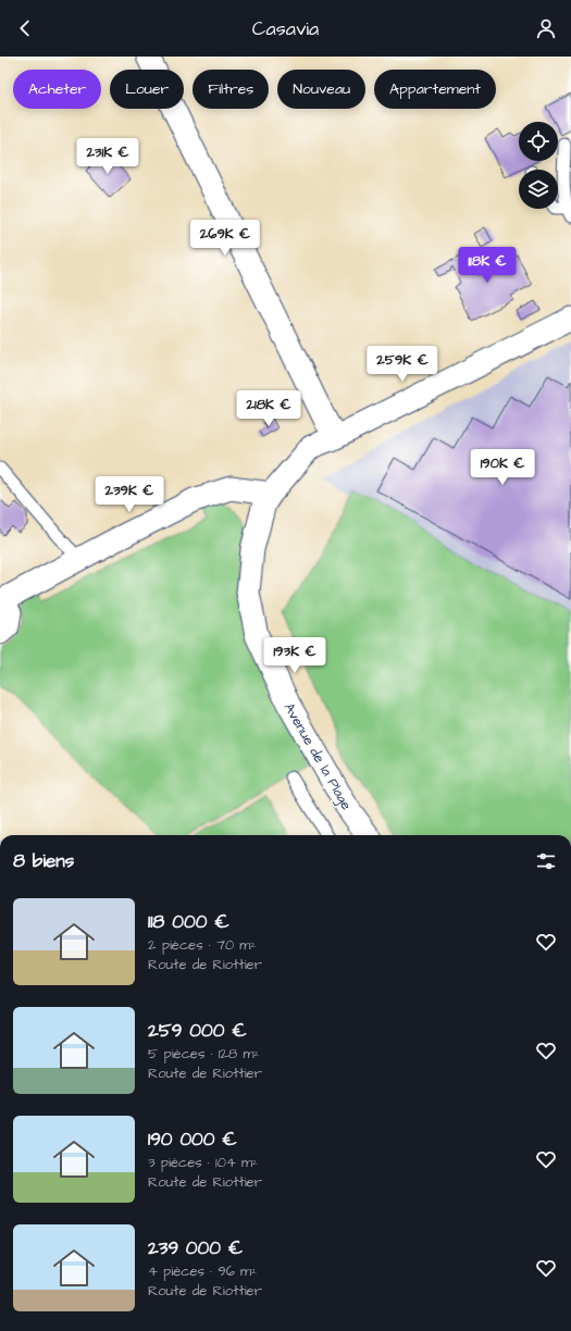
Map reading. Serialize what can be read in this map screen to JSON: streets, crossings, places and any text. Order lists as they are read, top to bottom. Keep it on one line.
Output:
{"streets":{"street":["Avenue de la Plage"]},"page":{"header":"Casavia","chip":["Acheter","Louer","Filtres","Nouveau","Appartement"],"price":["231K €","269K €","118K €","259K €","218K €","190K €","239K €","193K €"],"heading":"8 biens","list":[{"name":"118 000 €","note":"2 pièces · 70 m² · Route de Riottier"},{"name":"259 000 €","note":"5 pièces · 128 m² · Route de Riottier"},{"name":"190 000 €","note":"3 pièces · 104 m² · Route de Riottier"},{"name":"239 000 €","note":"4 pièces · 96 m² · Route de Riottier"}]}}
